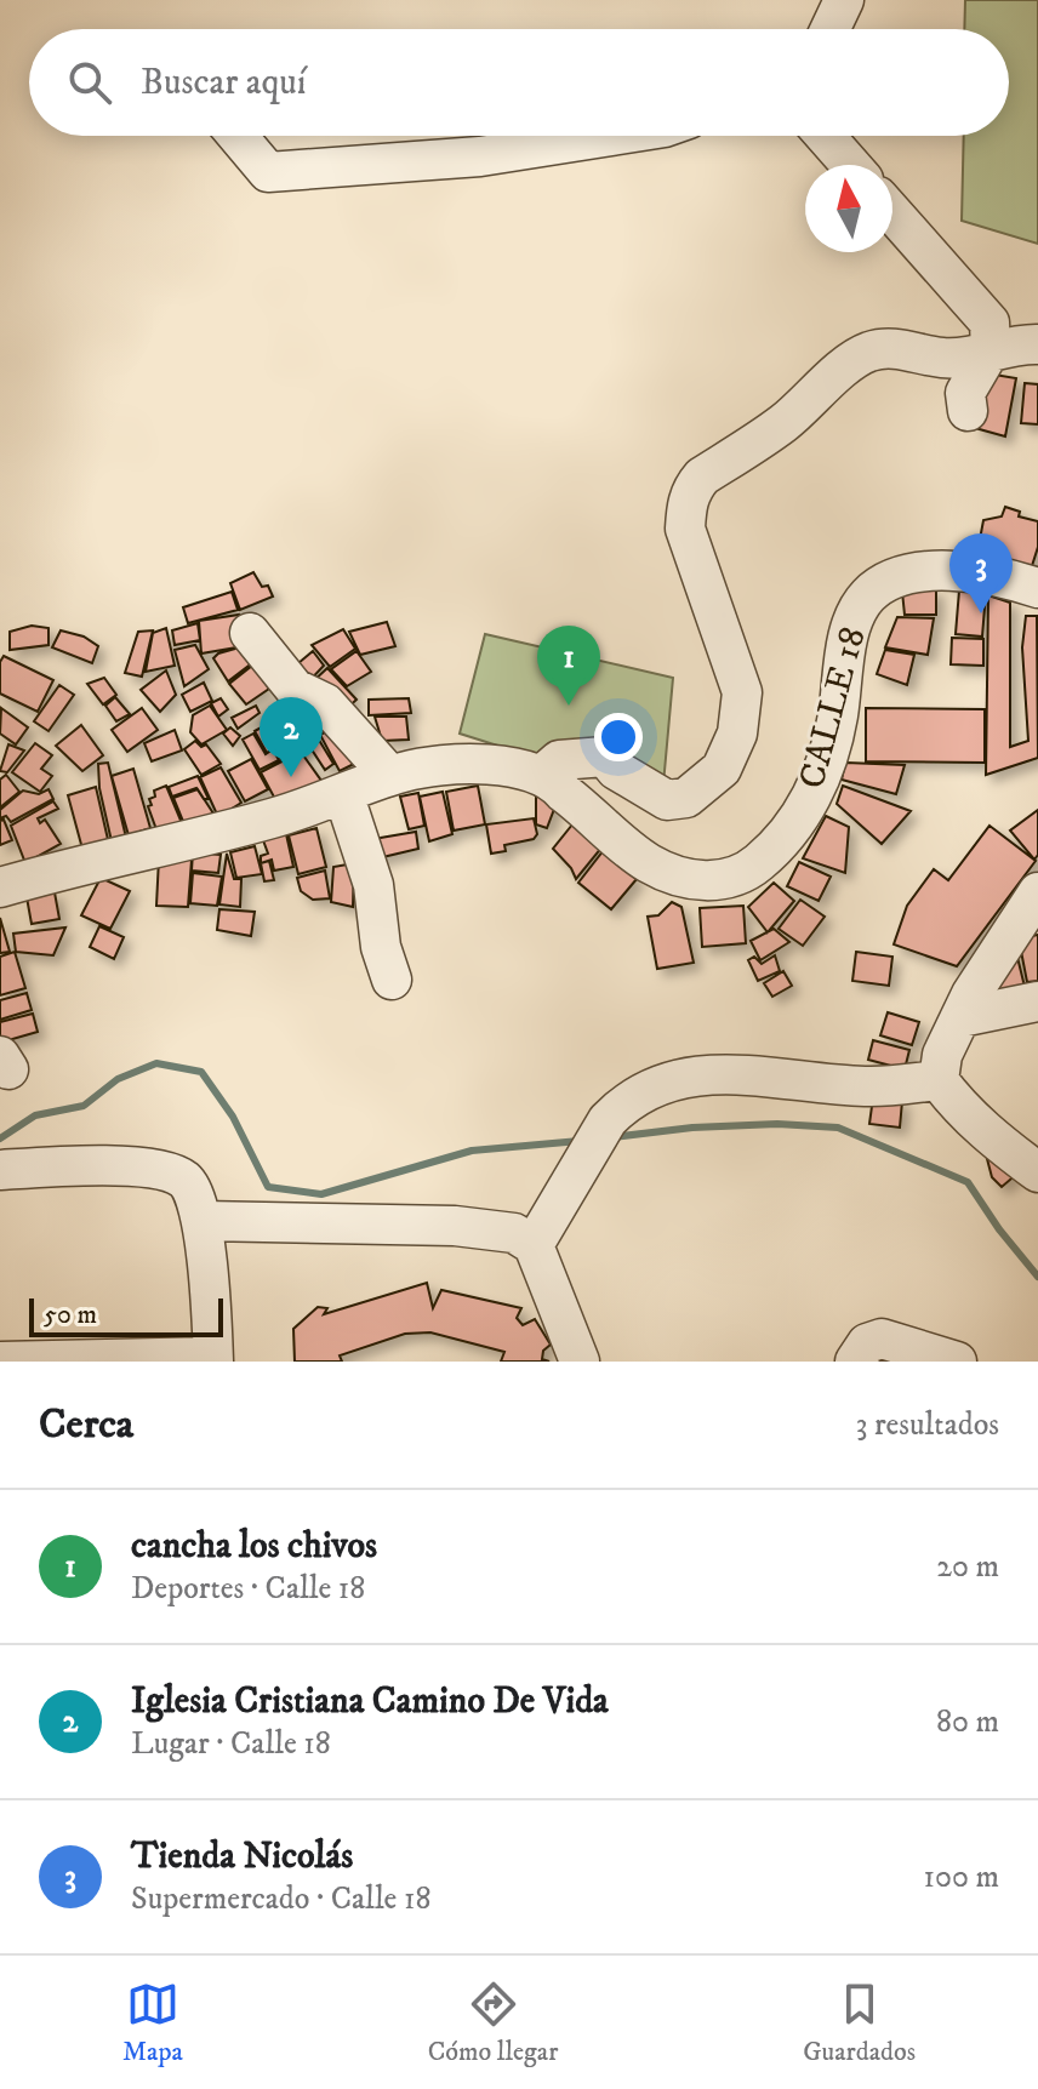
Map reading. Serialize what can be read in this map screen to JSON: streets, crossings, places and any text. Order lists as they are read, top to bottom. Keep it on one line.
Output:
{"streets":{"street":["CALLE 18"]},"scale_bar":"50 m","north":"top","page":{"search":"Buscar aquí","pins":["3","1","2"],"scale":"50 m","heading":["Cerca","3 resultados"],"list":[{"mark":"1","name":"cancha los chivos","note":"Deportes · Calle 18","value":"20 m"},{"mark":"2","name":"Iglesia Cristiana Camino De Vida","note":"Lugar · Calle 18","value":"80 m"},{"mark":"3","name":"Tienda Nicolás","note":"Supermercado · Calle 18","value":"100 m"}],"nav":["Mapa","Cómo llegar","Guardados"]}}
